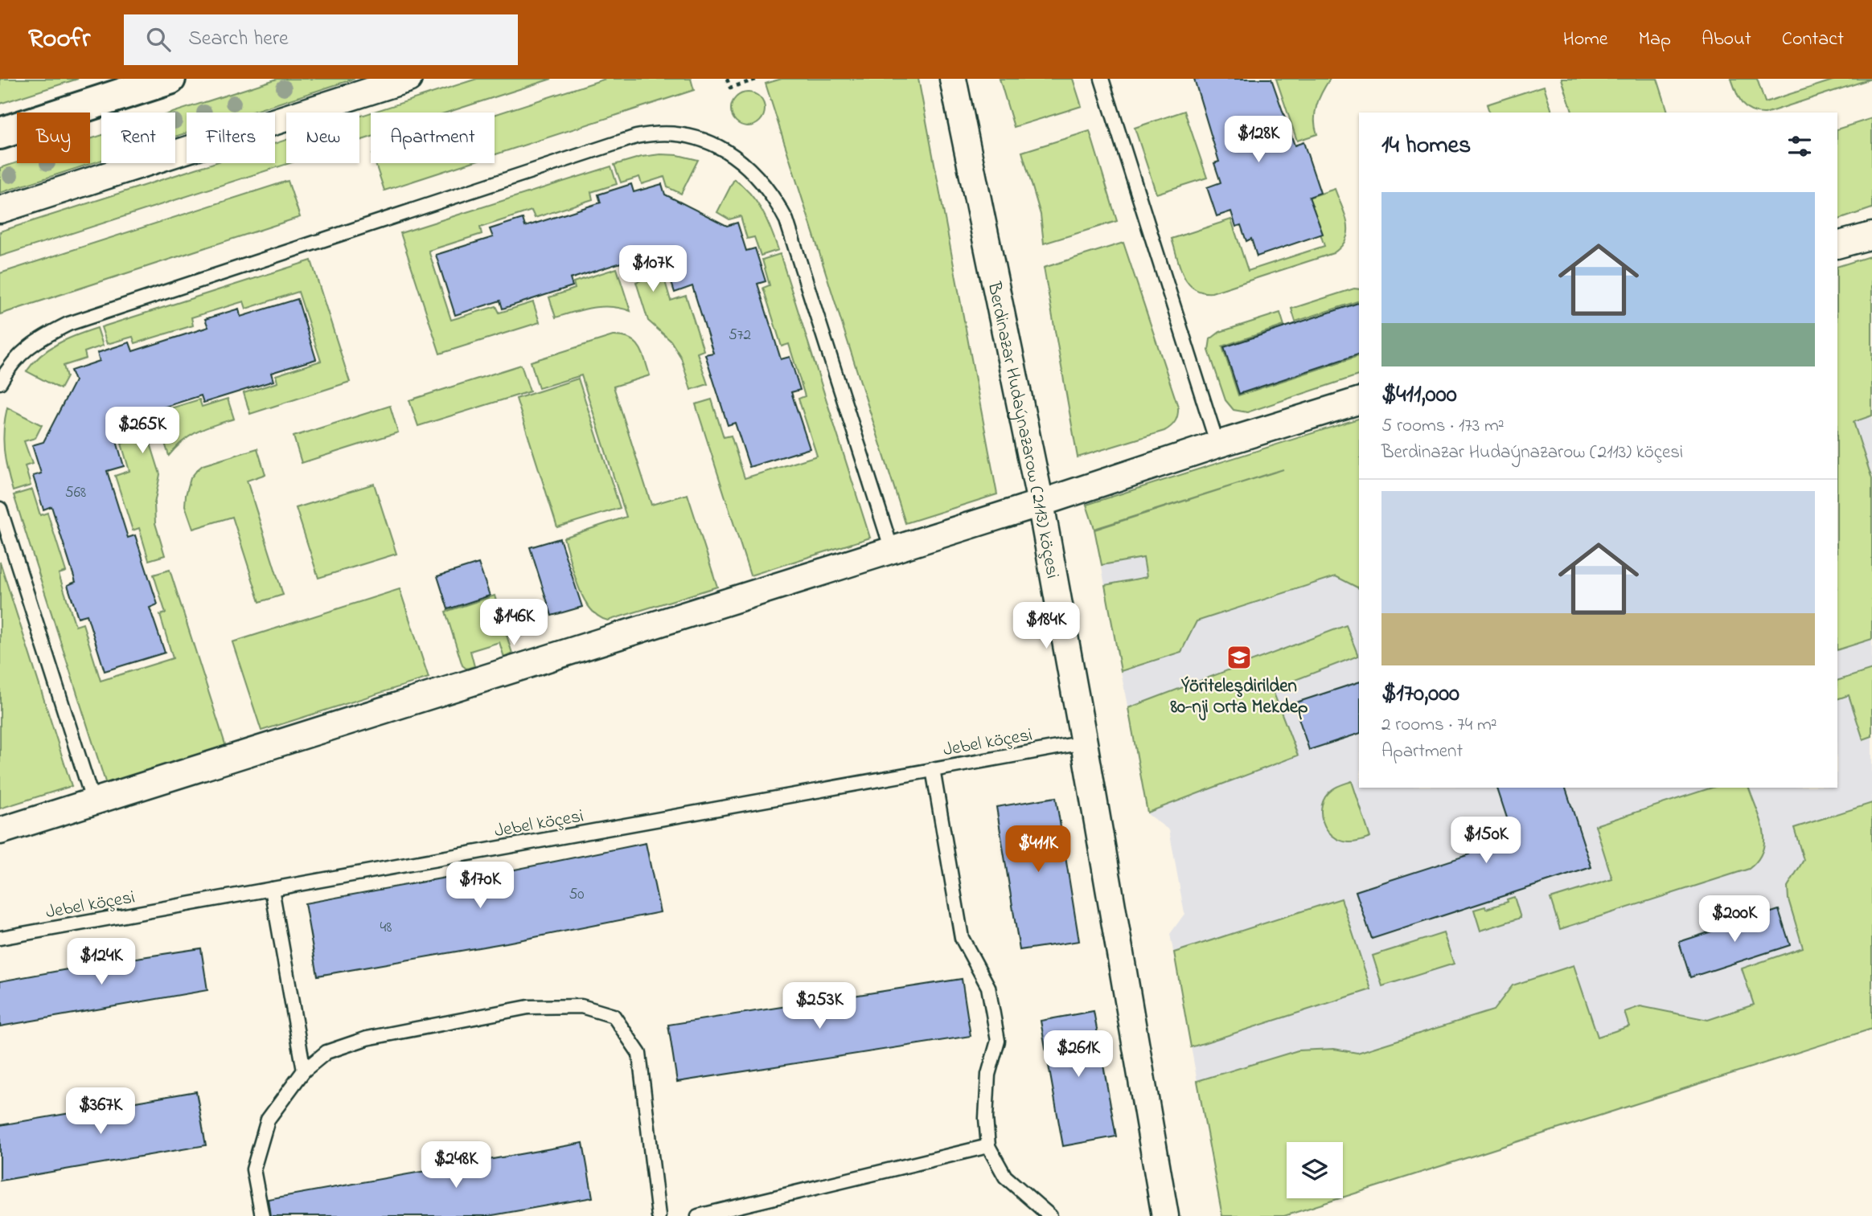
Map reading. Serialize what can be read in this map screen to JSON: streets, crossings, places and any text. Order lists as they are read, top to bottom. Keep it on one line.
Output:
{"streets":{"street":["Berdinazar Hudaýnazarow (2113) köçesi"],"lane":["Jebel köçesi"]},"crossings":[["Berdinazar Hudaýnazarow (2113) köçesi","Jebel köçesi"]],"places":{"school or university":["Ýöriteleşdirilden 80-nji Orta Mekdep"]},"house_numbers":["572","568","50","48"],"page":{"header":"Roofr","search":"Search here","nav":["Home","Map","About","Contact"],"chip":["Buy","Rent","Filters","New","Apartment"],"heading":"14 homes","price":["$128K","$107K","$265K","$146K","$184K","$150K","$411K","$170K","$200K","$124K","$253K","$261K","$367K","$248K"],"list":[{"name":"$411,000","note":"5 rooms · 173 m² · Berdinazar Hudaýnazarow (2113) köçesi"},{"name":"$170,000","note":"2 rooms · 74 m² · Apartment"}]}}
